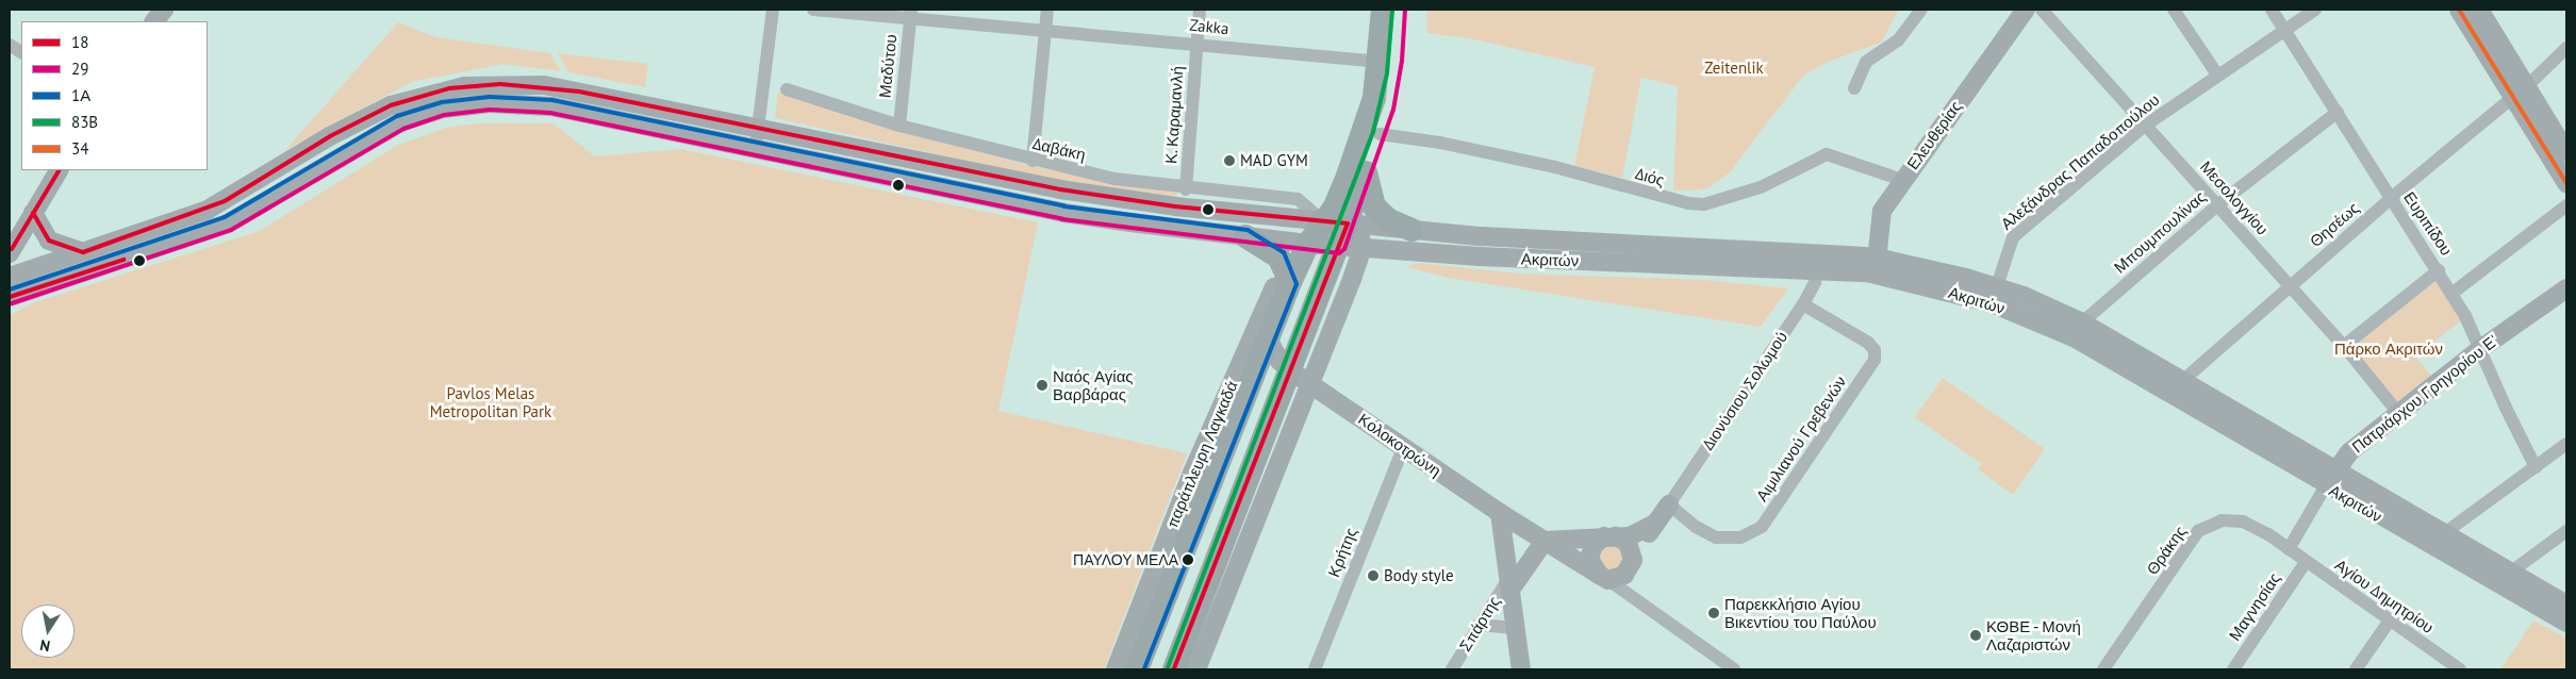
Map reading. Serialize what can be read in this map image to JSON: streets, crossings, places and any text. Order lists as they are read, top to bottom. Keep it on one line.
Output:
{"streets":{"main road":["Ελευθερίας","Ακριτών","Διονύσιου Σολωμού","Πατριάρχου Γρηγορίου Ε'","Κολοκοτρώνη","παράπλευρη Λαγκαδά","Σπάρτης"],"street":["Zakka","Μαδύτου","Κ. Καραμανλή","Δαβάκη","Αλεξάνδρας Παπαδοπούλου","Διός","Μεσολογγίου","Ευριπίδου","Θησέως","Μπουμπουλίνας","Αιμιλιανού Γρεβενών","Θράκης","Κρήτης","Αγίου Δημητρίου","Μαγνησίας"]},"crossings":[["Zakka","Μαδύτου"],["Zakka","Κ. Καραμανλή"],["Μαδύτου","Δαβάκη"],["Κ. Καραμανλή","Δαβάκη"],["Ελευθερίας","Διός"],["Ελευθερίας","Ακριτών"],["Δαβάκη","Ακριτών"],["Αλεξάνδρας Παπαδοπούλου","Μεσολογγίου"],["Αλεξάνδρας Παπαδοπούλου","Ευριπίδου"],["Αλεξάνδρας Παπαδοπούλου","Ακριτών"],["Μεσολογγίου","Θησέως"],["Μεσολογγίου","Μπουμπουλίνας"],["Μεσολογγίου","Πατριάρχου Γρηγορίου Ε'"],["Ευριπίδου","Θησέως"],["Ευριπίδου","Μπουμπουλίνας"],["Ευριπίδου","Πατριάρχου Γρηγορίου Ε'"],["Θησέως","Ακριτών"],["Μπουμπουλίνας","Ακριτών"],["Ακριτών","Διονύσιου Σολωμού"],["Ακριτών","Πατριάρχου Γρηγορίου Ε'"],["Διονύσιου Σολωμού","Αιμιλιανού Γρεβενών"],["Διονύσιου Σολωμού","Κολοκοτρώνη"],["Πατριάρχου Γρηγορίου Ε'","Θράκης"],["Πατριάρχου Γρηγορίου Ε'","Αγίου Δημητρίου"],["Κολοκοτρώνη","Κρήτης"],["Κολοκοτρώνη","Σπάρτης"],["Θράκης","Αγίου Δημητρίου"],["Αγίου Δημητρίου","Μαγνησίας"]],"parks":["Zeitenlik","Πάρκο Ακριτών","Pavlos Melas Metropolitan Park"],"places":["MAD GYM","Ναός Αγίας Βαρβάρας","ΠΑΥΛΟΥ ΜΕΛΑ","Body style","Παρεκκλήσιο Αγίου Βικεντίου του Παύλου","ΚΘΒΕ - Μονή Λαζαριστών"],"lines":["transit line 29","transit line 83B","transit line 34","transit line 18","transit line 1Α"],"legend":["18","29","1Α","83B","34"],"north":"bottom"}
